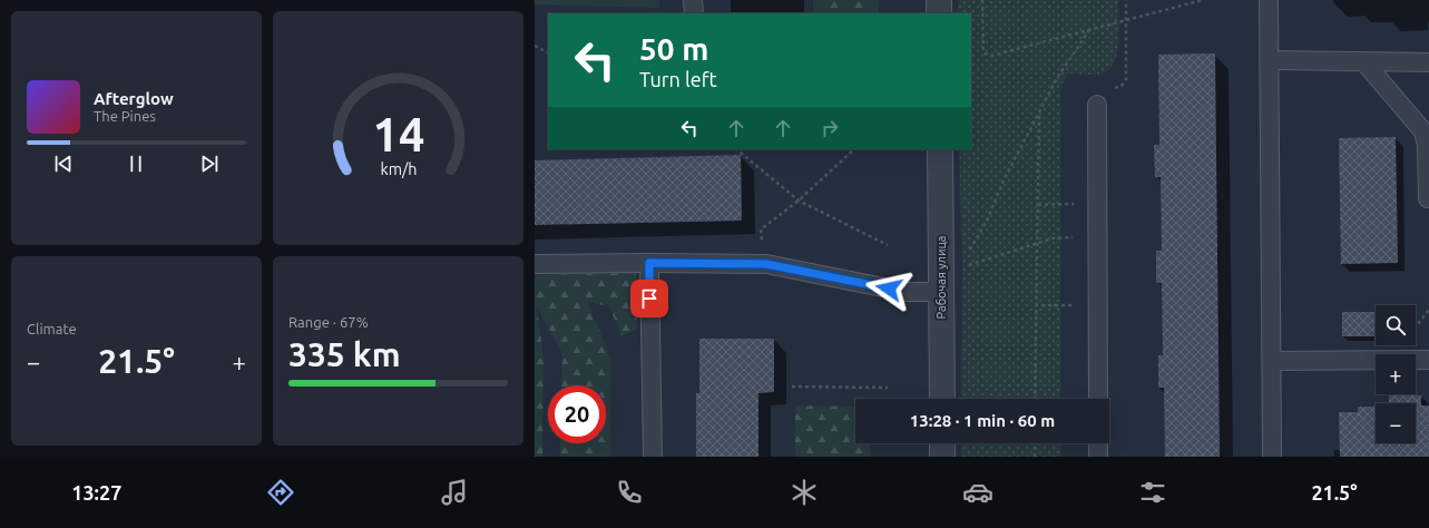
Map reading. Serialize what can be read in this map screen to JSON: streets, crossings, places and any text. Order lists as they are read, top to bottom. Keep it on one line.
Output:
{"streets":{"street":["Рабочая улица"]},"page":{"turn":["50 m","Turn left"],"song":["Afterglow","The Pines"],"tile":["Climate",["Range · 67%","335 km"]],"map_buttons":["+","−"],"heat":["−","21.5°","+"],"limit":"20","trip":"13:28 · 1 min · 60 m","tabs":["13:27","21.5°"],"gauge":["14","km/h"]}}
